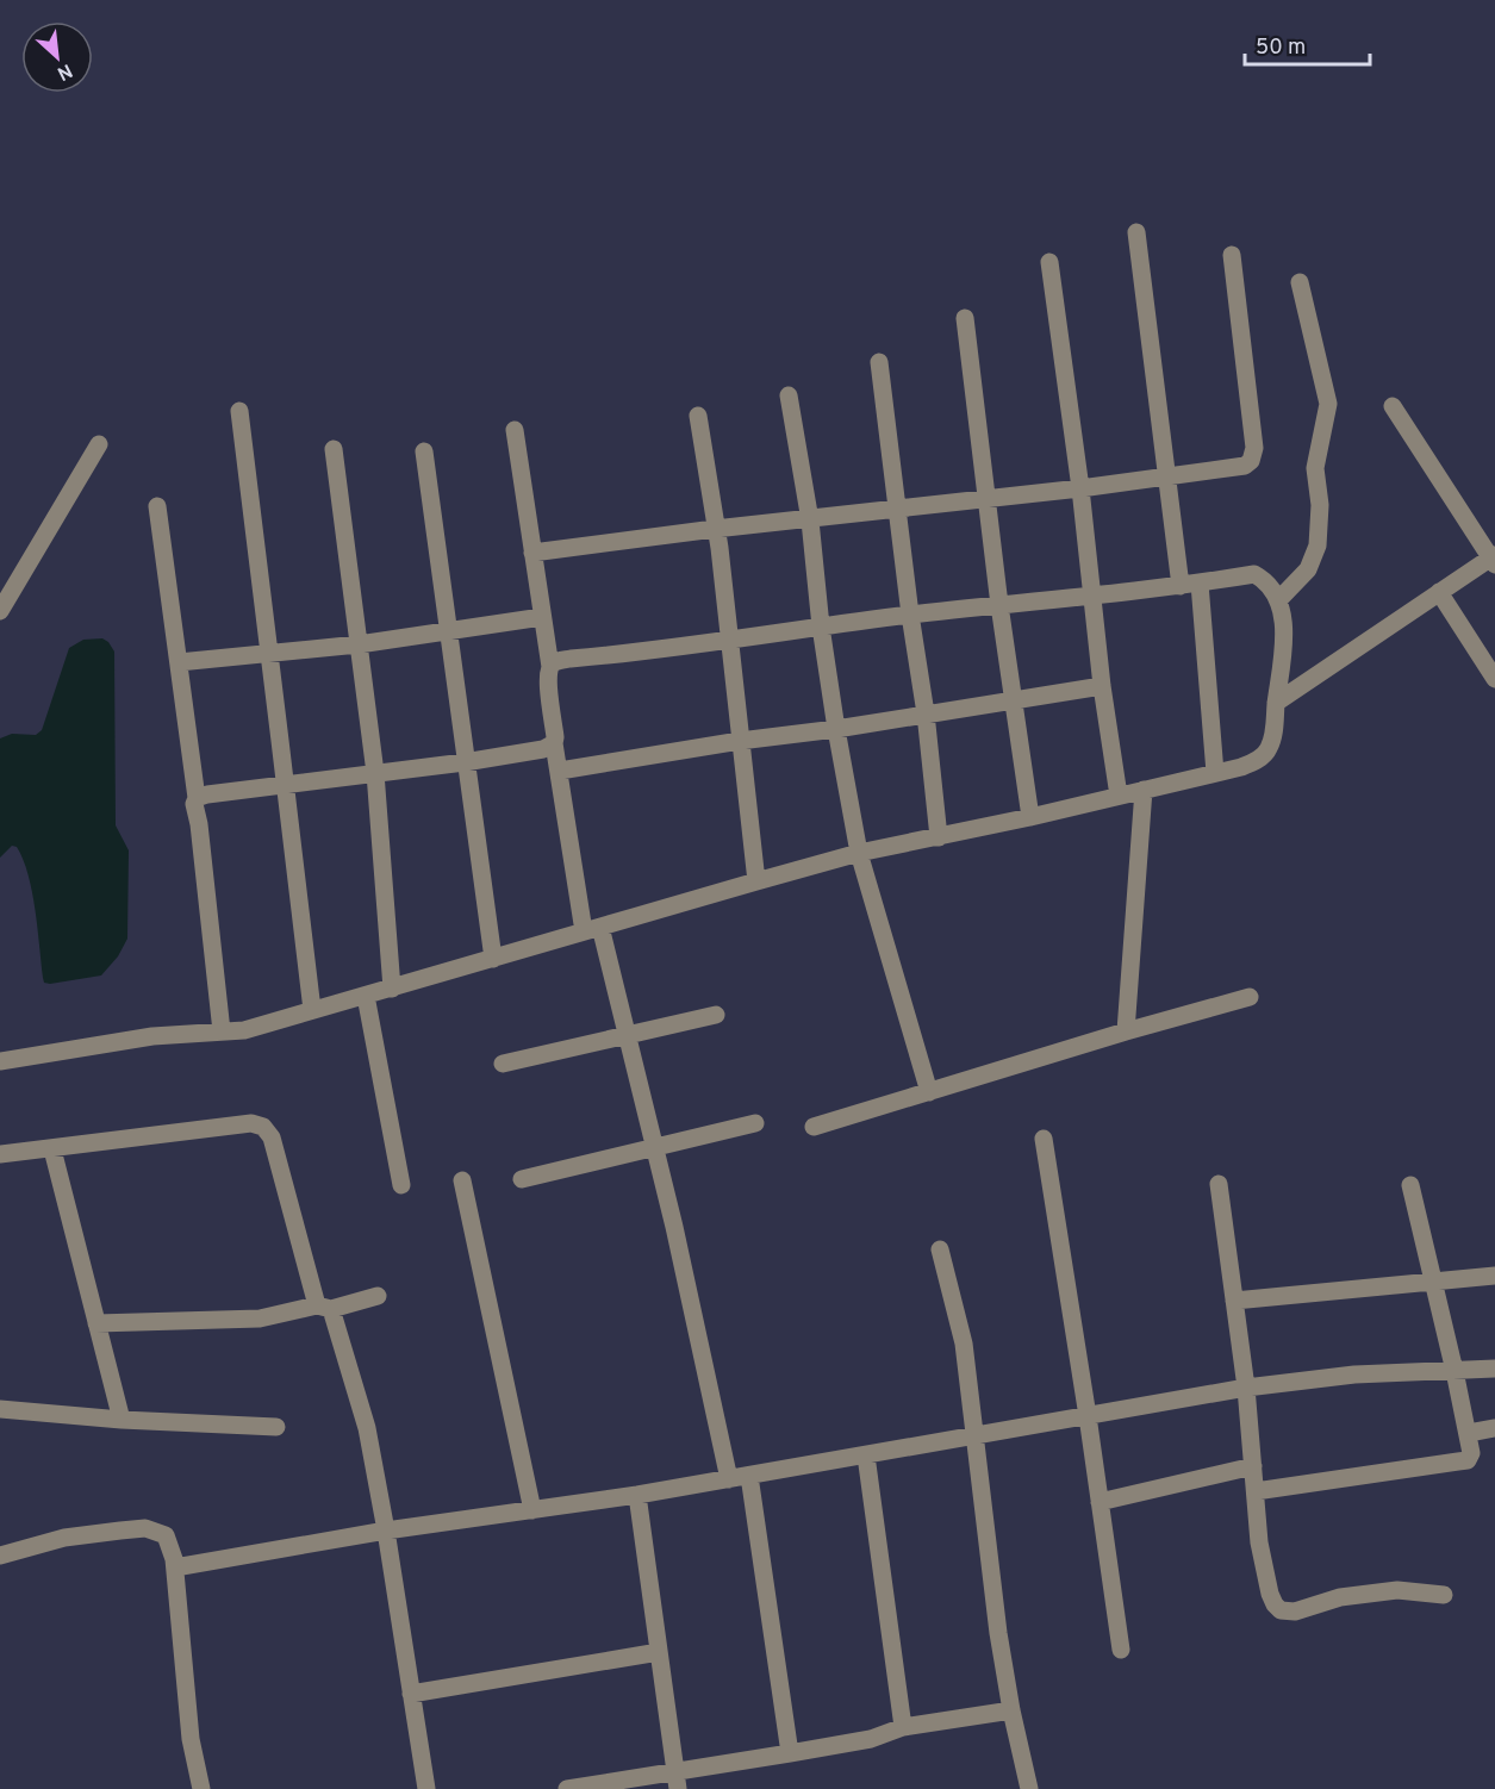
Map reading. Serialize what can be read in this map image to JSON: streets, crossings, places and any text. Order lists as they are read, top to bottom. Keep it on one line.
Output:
{"scale_bar":"50 m","north":"bottom right"}
